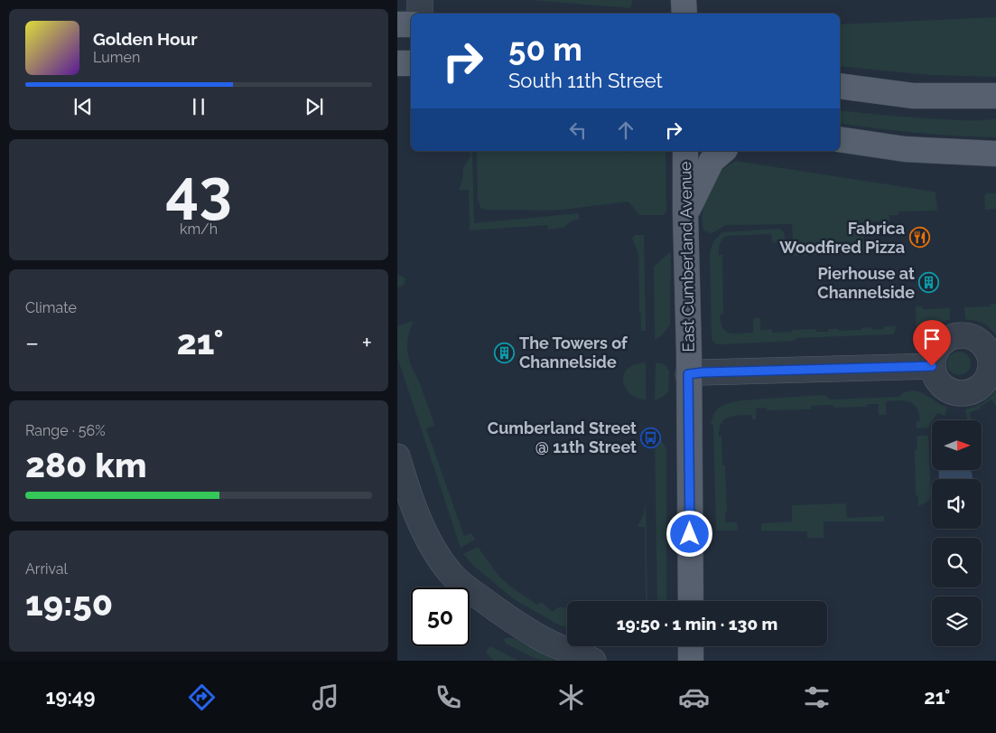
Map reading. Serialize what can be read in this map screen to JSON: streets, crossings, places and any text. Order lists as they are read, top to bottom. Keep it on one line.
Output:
{"streets":{"main road":["East Cumberland Avenue"]},"places":{"restaurant":["Fabrica Woodfired Pizza"],"building":["Pierhouse at Channelside","The Towers of Channelside"],"bus stop":["Cumberland Street @ 11th Street"]},"north":"right","page":{"turn":["50 m","South 11th Street"],"song":["Golden Hour","Lumen"],"tile":[["43","km/h"],"Climate",["Range · 56%","280 km"],["Arrival","19:50"]],"heat":["−","21°","+"],"limit":"50","trip":"19:50 · 1 min · 130 m","tabs":["19:49","21°"]}}
